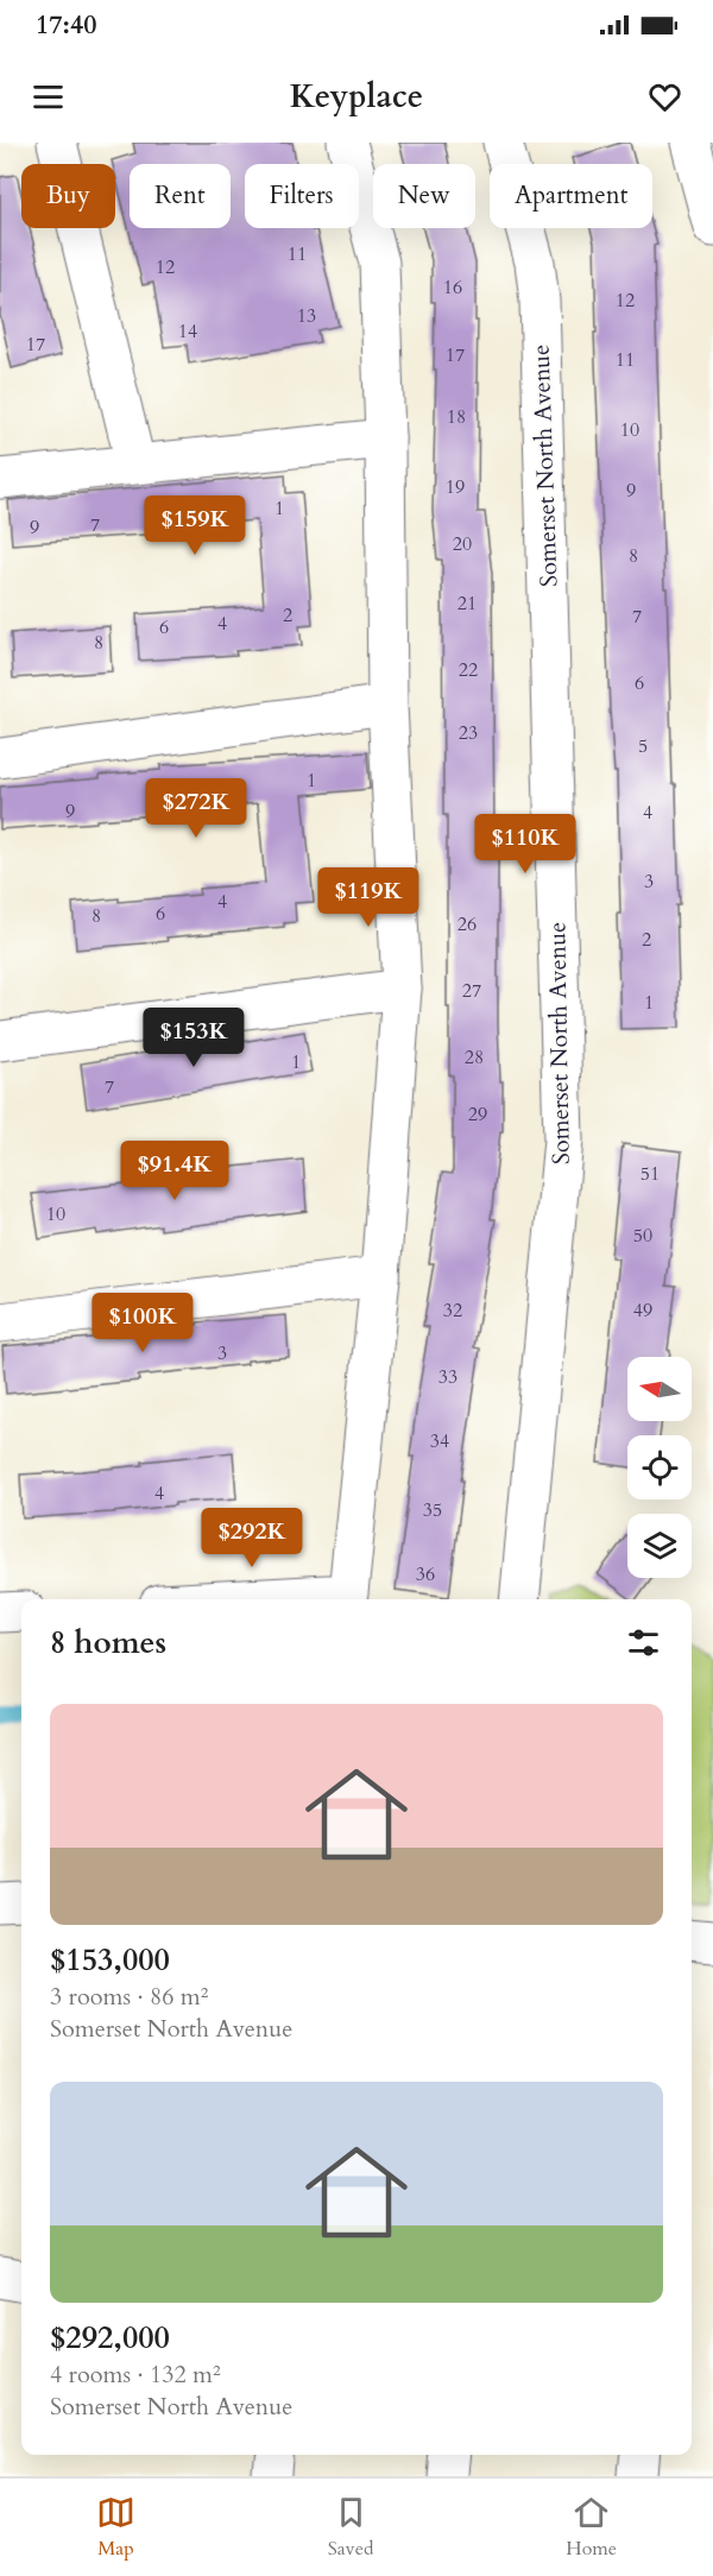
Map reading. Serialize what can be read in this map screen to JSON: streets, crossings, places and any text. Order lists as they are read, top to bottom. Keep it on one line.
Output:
{"streets":{"street":["Somerset North Avenue"]},"house_numbers":["11","12","16","12","13","14","17","17","11","18","10","19","9","1","7","9","20","8","21","2","7","4","6","8","22","6","23","5","1","9","4","3","4","6","8","26","2","27","1","28","1","7","29","51","10","50","32","49","3","33","34","4","35","36"],"north":"left","page":{"status":"17:40","header":"Keyplace","chip":["Buy","Rent","Filters","New","Apartment"],"price":["$159K","$272K","$110K","$119K","$153K","$91.4K","$100K","$292K"],"heading":"8 homes","list":[{"name":"$153,000","note":"3 rooms · 86 m² · Somerset North Avenue"},{"name":"$292,000","note":"4 rooms · 132 m² · Somerset North Avenue"}],"tabs":["Map","Saved","Home"]}}
